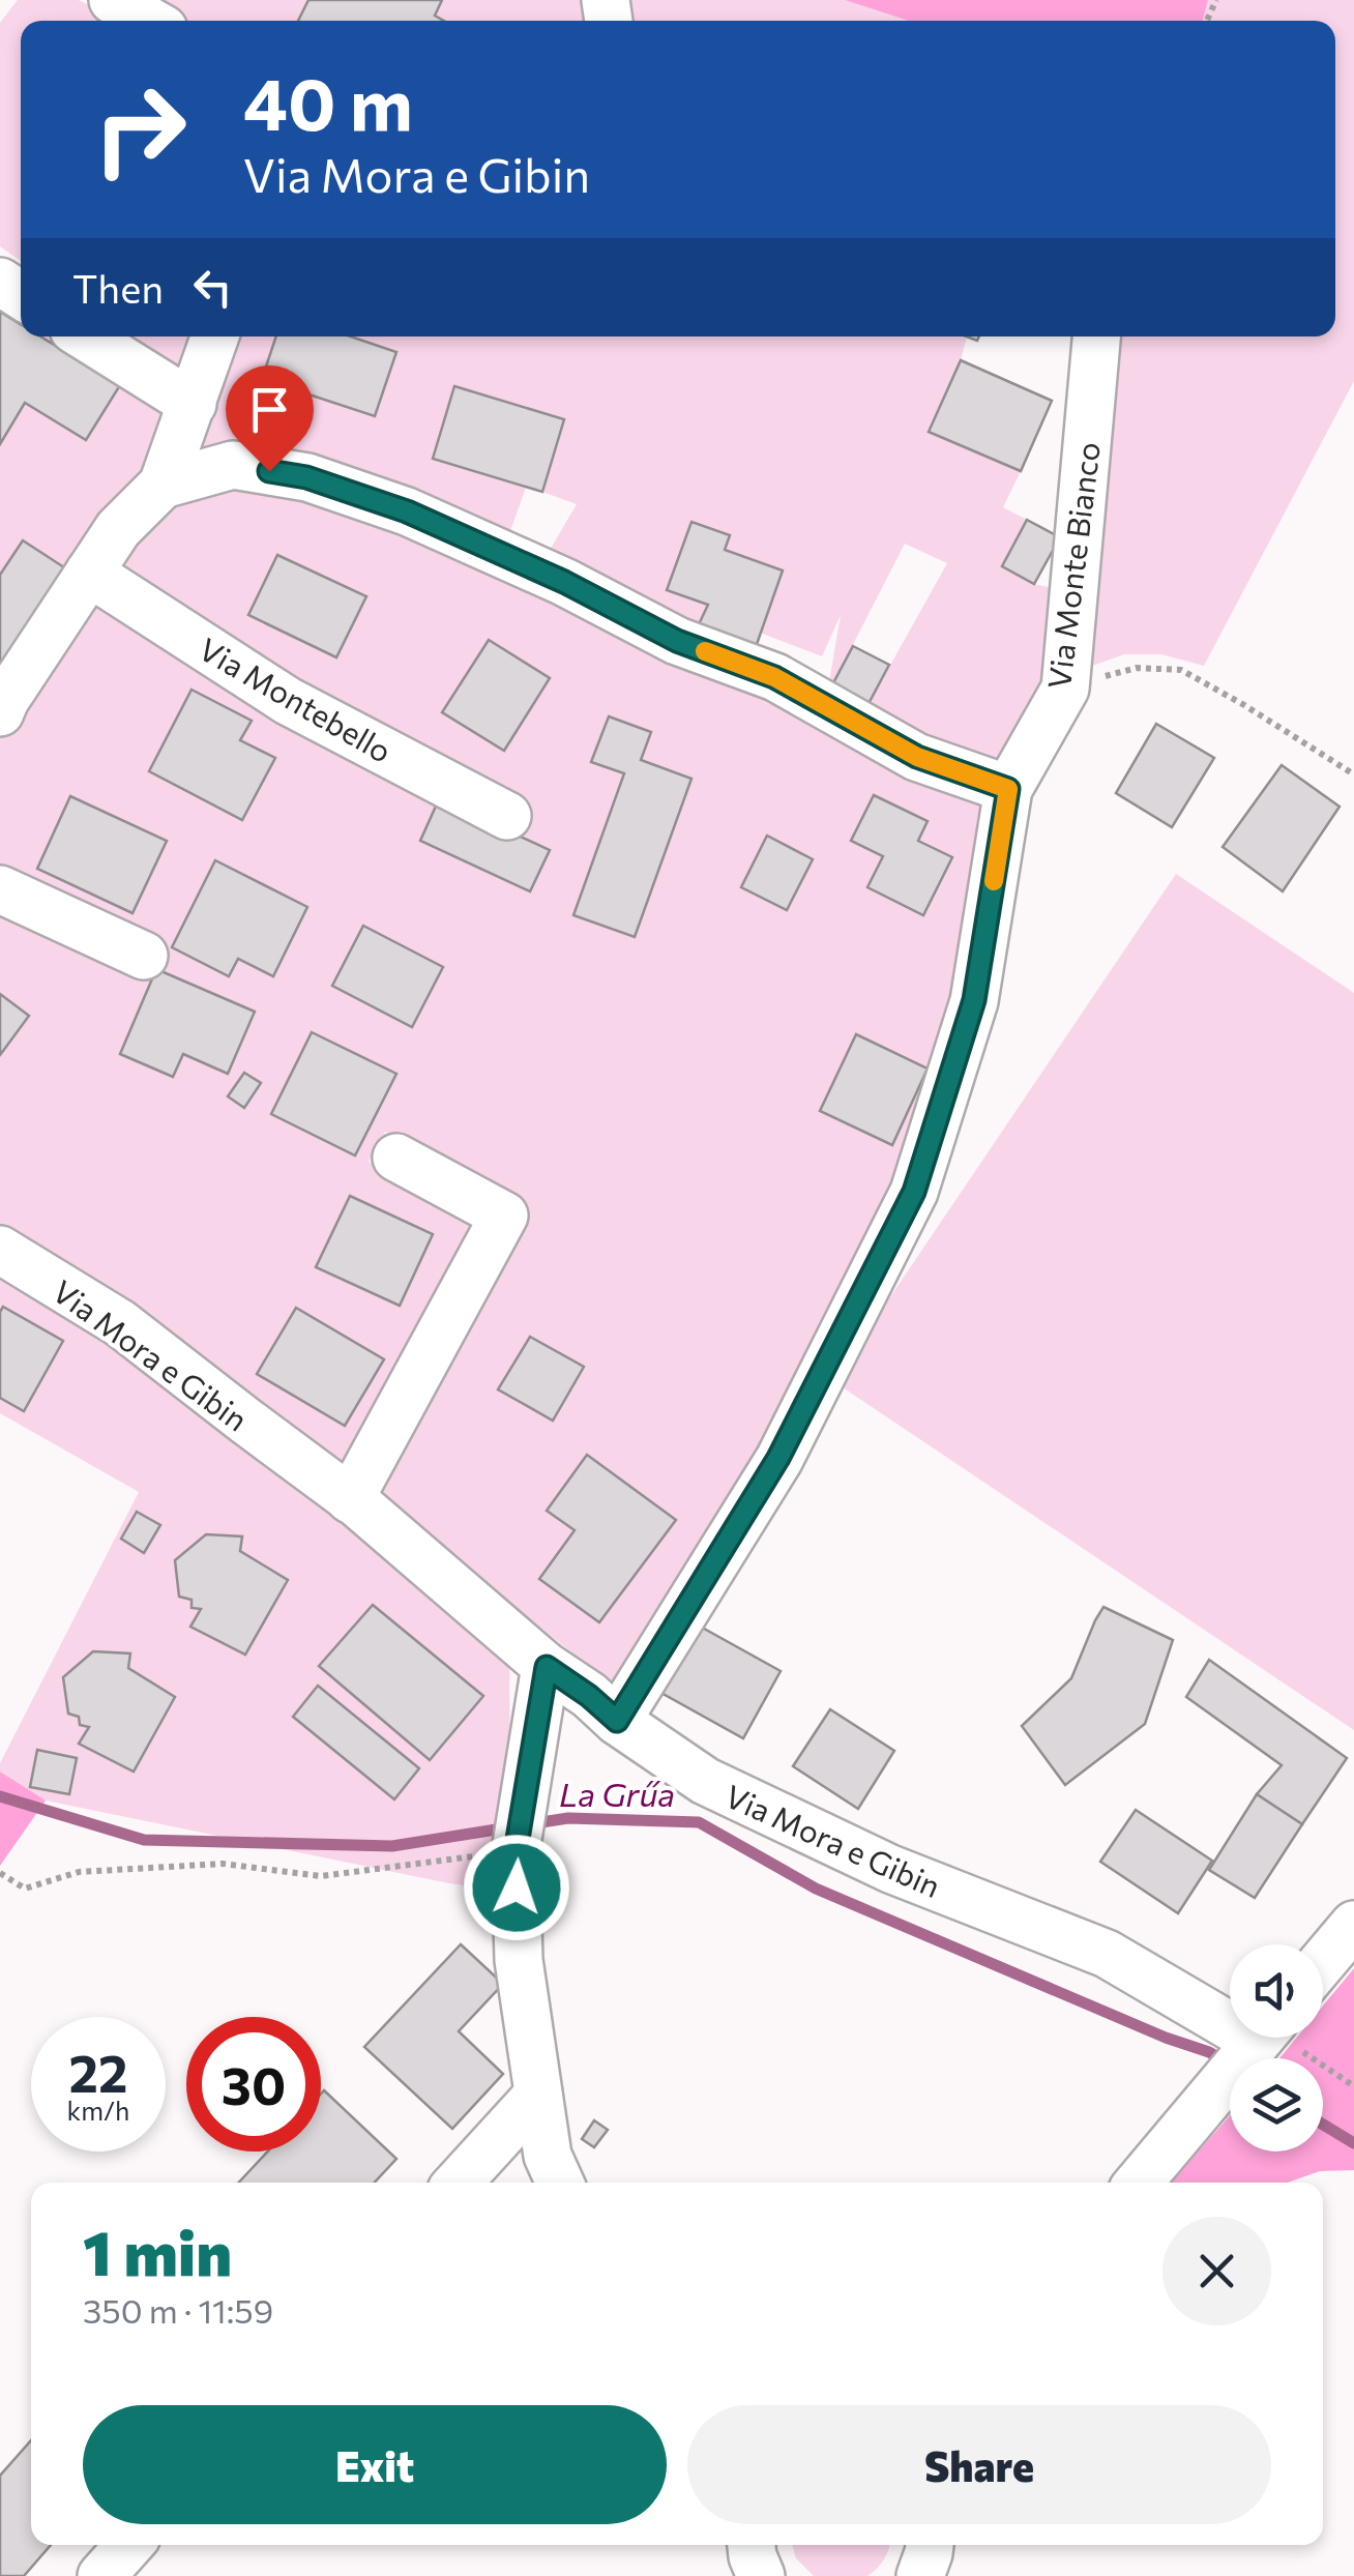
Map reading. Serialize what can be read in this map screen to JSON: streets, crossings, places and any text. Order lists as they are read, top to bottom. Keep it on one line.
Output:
{"streets":{"street":["Via Monte Bianco","Via Montebello","Via Mora e Gibin"]},"water":["La Grűa"],"page":{"turn":["40 m","Via Mora e Gibin"],"then":"Then","speed":"22 km/h","limit":"30","heading":["1 min","350 m · 11:59"],"buttons":["Exit","Share"]}}
